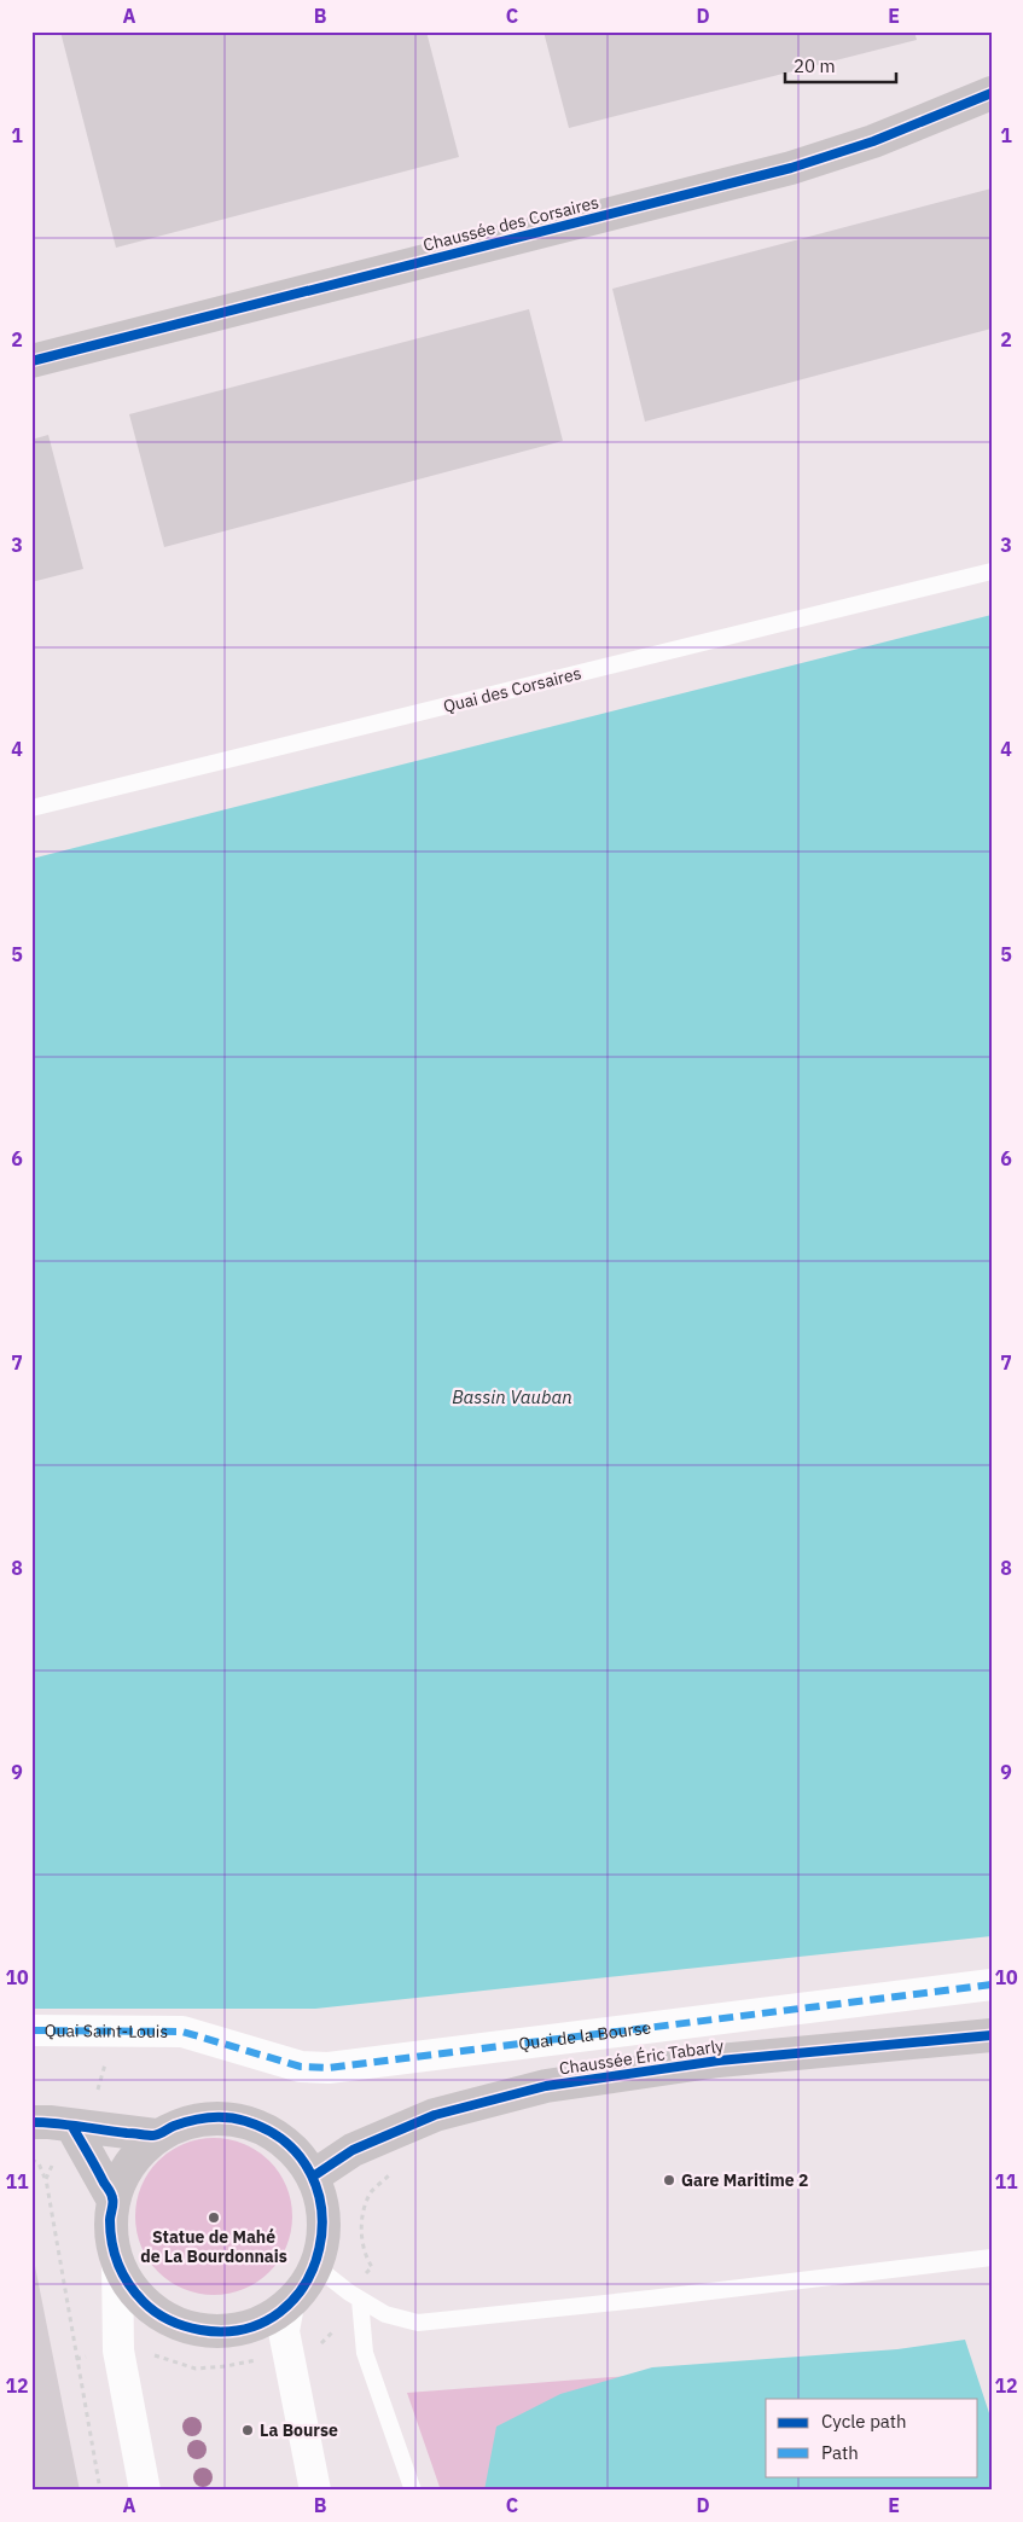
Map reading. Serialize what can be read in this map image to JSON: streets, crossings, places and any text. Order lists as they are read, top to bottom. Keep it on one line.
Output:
{"streets":{"main road":["Chaussée des Corsaires","Chaussée Éric Tabarly"],"street":["Quai Saint-Louis","Quai de la Bourse"],"lane":["Quai des Corsaires"]},"crossings":[["Quai Saint-Louis","Quai de la Bourse"]],"water":["Bassin Vauban"],"places":["Gare Maritime 2","Statue de Mahé de La Bourdonnais","La Bourse"],"legend":["Cycle path","Path"],"scale_bar":"20 m","grid":{"columns":["A","B","C","D","E"],"rows":["1","2","3","4","5","6","7","8","9","10","11","12"]}}
